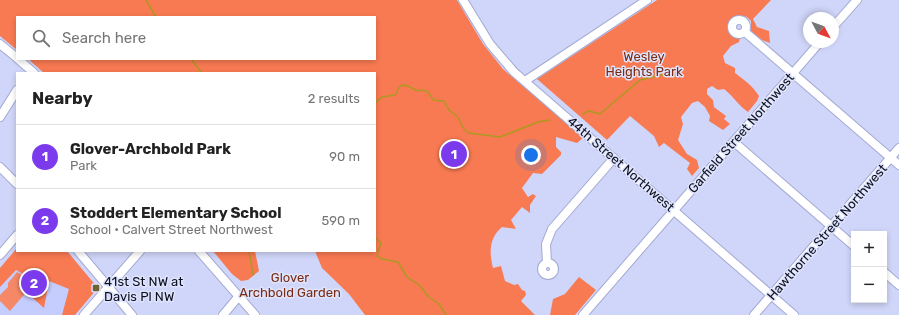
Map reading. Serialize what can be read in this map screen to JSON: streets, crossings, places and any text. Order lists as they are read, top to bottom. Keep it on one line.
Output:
{"streets":{"street":["Garfield Street Northwest","44th Street Northwest","Hawthorne Street Northwest"]},"crossings":[["Garfield Street Northwest","44th Street Northwest"],["44th Street Northwest","Hawthorne Street Northwest"]],"parks":["Wesley Heights Park","Glover Archbold Garden"],"places":{"transit":["41st St NW at Davis Pl NW"]},"north":"bottom right","page":{"search":"Search here","heading":["Nearby","2 results"],"list":[{"mark":"1","name":"Glover-Archbold Park","note":"Park","value":"90 m"},{"mark":"2","name":"Stoddert Elementary School","note":"School · Calvert Street Northwest","value":"590 m"}],"pins":["1","2"],"map_buttons":["+","−"]}}
